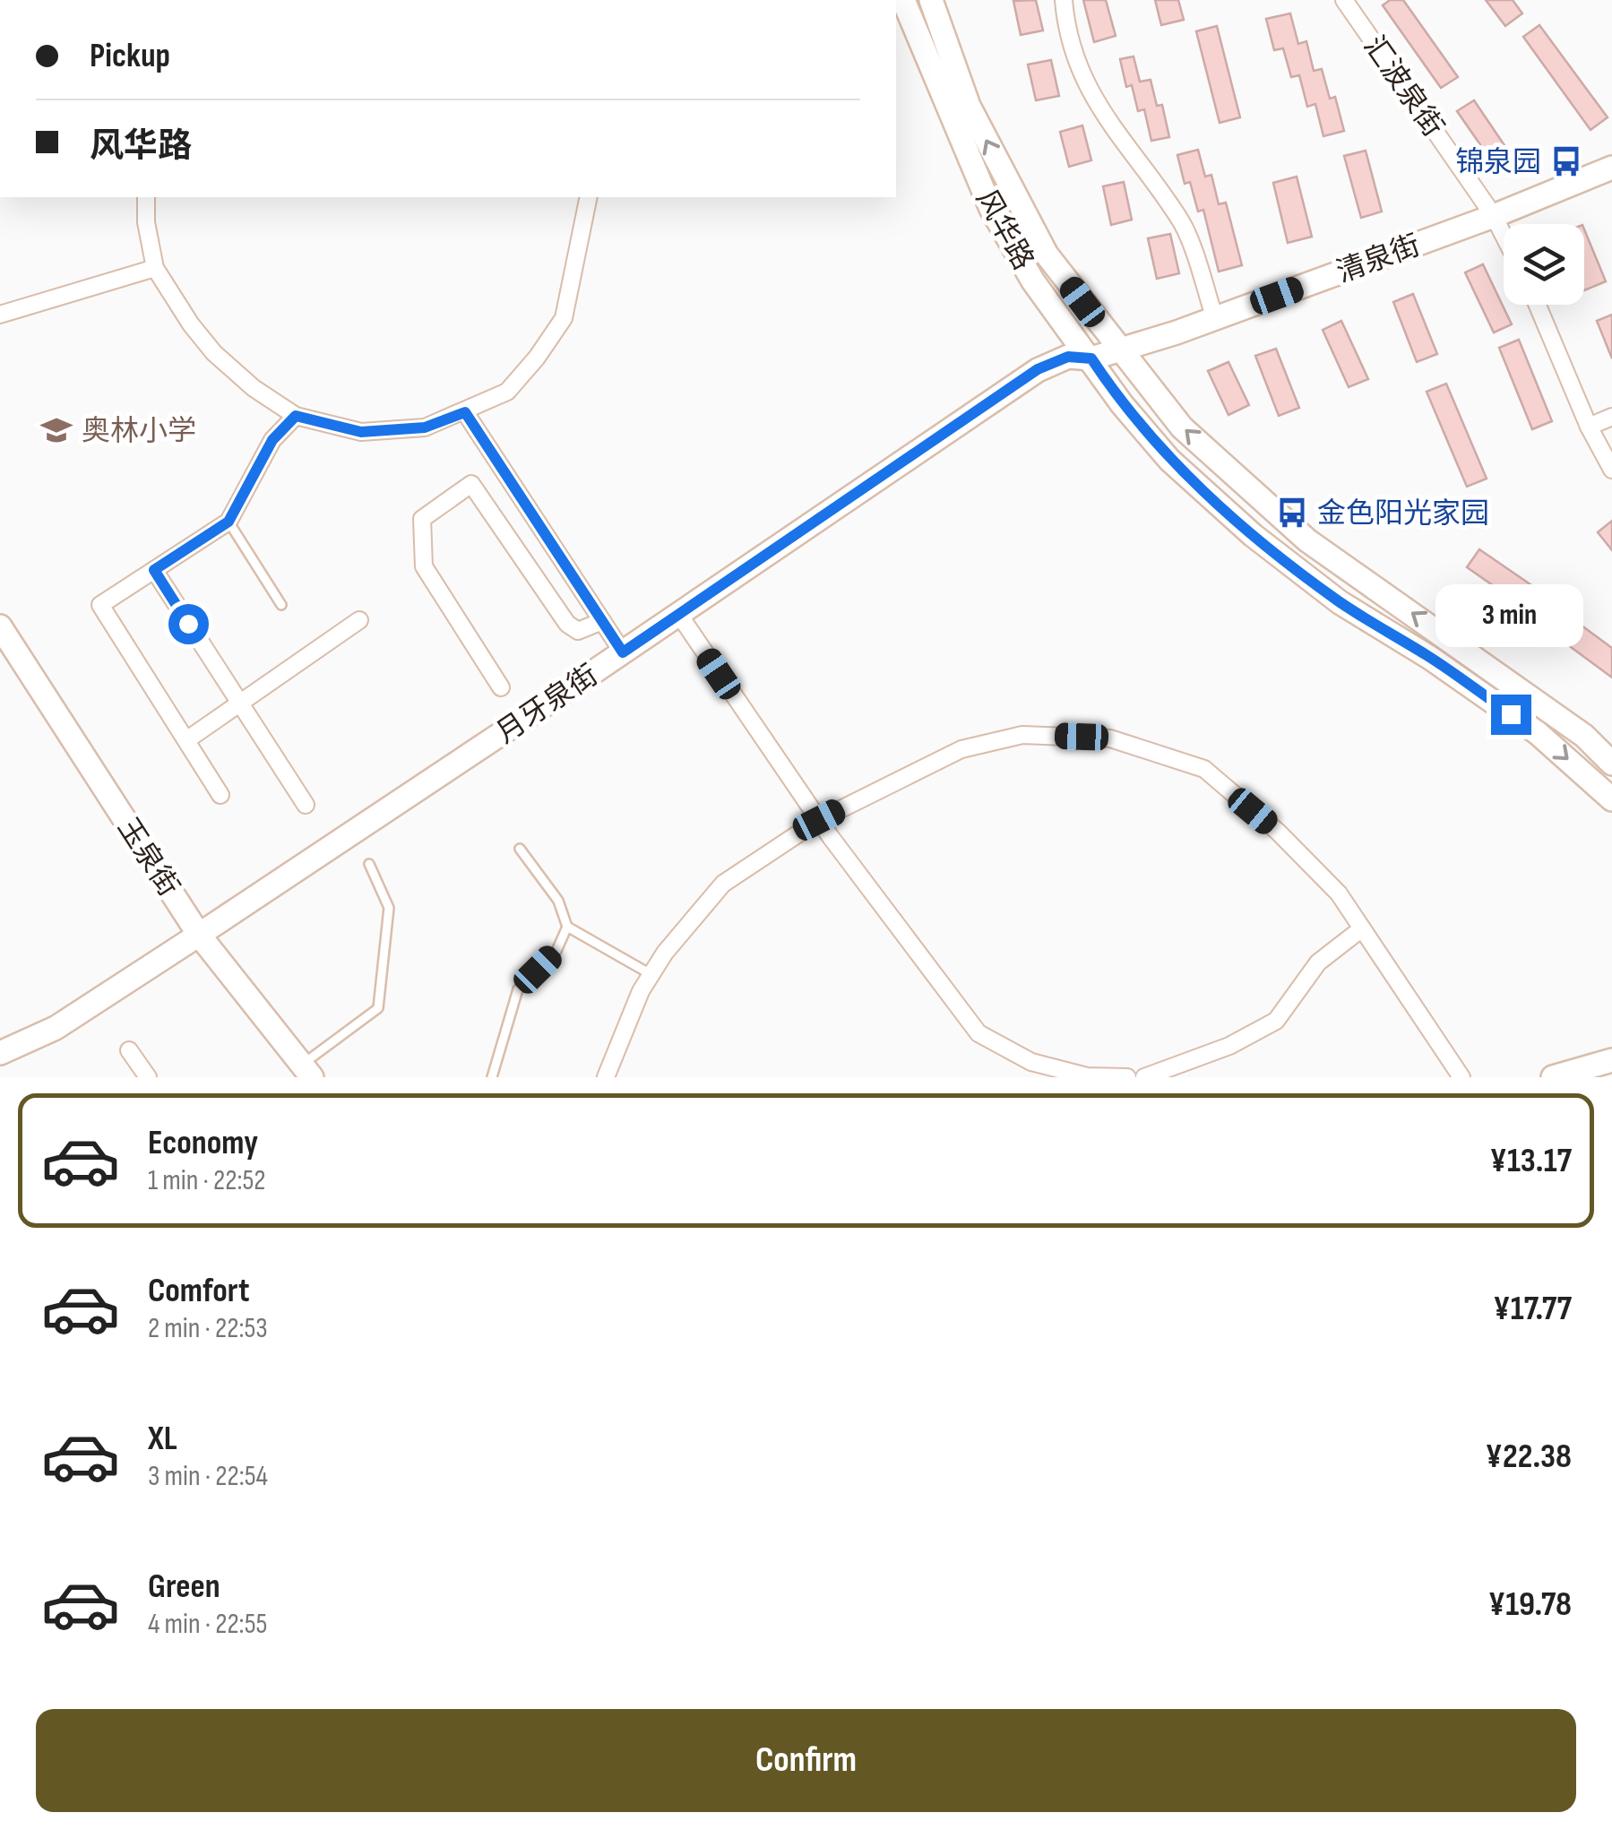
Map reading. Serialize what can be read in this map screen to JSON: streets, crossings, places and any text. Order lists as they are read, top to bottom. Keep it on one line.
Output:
{"streets":{"street":["汇波泉街","风华路","清泉街","月牙泉街","玉泉街"]},"crossings":[["汇波泉街","清泉街"],["风华路","清泉街"],["风华路","月牙泉街"],["清泉街","月牙泉街"],["月牙泉街","玉泉街"]],"places":{"bus stop":["锦泉园","金色阳光家园"],"school or university":["奥林小学"]},"page":{"banner":["Pickup","风华路"],"bubble":"3 min","list":[{"name":"Economy","note":"1 min · 22:52","value":"¥13.17"},{"name":"Comfort","note":"2 min · 22:53","value":"¥17.77"},{"name":"XL","note":"3 min · 22:54","value":"¥22.38"},{"name":"Green","note":"4 min · 22:55","value":"¥19.78"}],"buttons":"Confirm"}}
